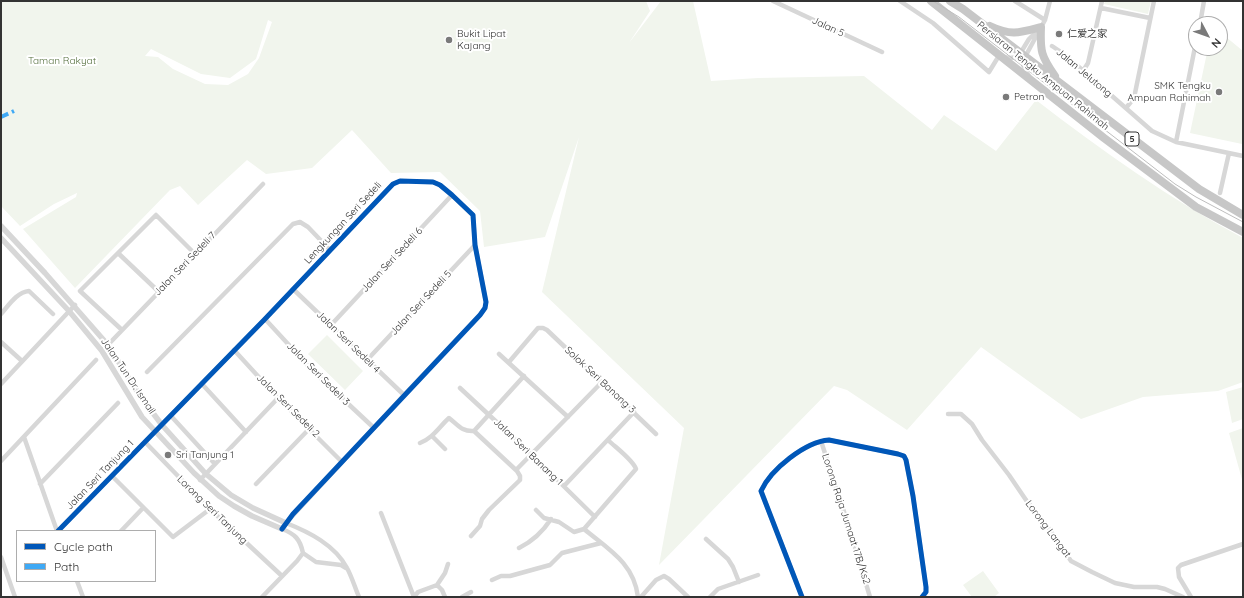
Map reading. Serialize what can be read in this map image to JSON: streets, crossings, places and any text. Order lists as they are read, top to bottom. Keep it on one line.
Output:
{"streets":{"highway":["Persiaran Tengku Ampuan Rahimah","5"],"street":["Jalan 5","Jalan Jelutong","Lengkungan Seri Sedeli","Jalan Seri Sedeli 6","Jalan Seri Sedeli 7","Jalan Seri Sedeli 5","Jalan Seri Sedeli 4","Jalan Seri Sedeli 3","Jalan Tun Dr. Ismail","Solok Seri Banang 3","Jalan Seri Sedeli 2","Jalan Seri Banang 1","Jalan Seri Tanjung 1","Lorong Seri Tanjung","Lorong Raja Jumaat 17B/Ks2","Lorong Langat"]},"crossings":[["Lengkungan Seri Sedeli","Jalan Seri Sedeli 6"],["Lengkungan Seri Sedeli","Jalan Seri Sedeli 5"],["Lengkungan Seri Sedeli","Jalan Seri Sedeli 4"],["Lengkungan Seri Sedeli","Jalan Seri Sedeli 3"],["Lengkungan Seri Sedeli","Jalan Tun Dr. Ismail"],["Lengkungan Seri Sedeli","Jalan Seri Sedeli 2"],["Lengkungan Seri Sedeli","Jalan Seri Tanjung 1"],["Jalan Seri Sedeli 6","Jalan Seri Sedeli 4"],["Jalan Seri Sedeli 7","Jalan Tun Dr. Ismail"],["Jalan Seri Sedeli 5","Jalan Seri Sedeli 4"],["Jalan Tun Dr. Ismail","Jalan Seri Tanjung 1"],["Jalan Seri Tanjung 1","Lorong Seri Tanjung"]],"parks":["Taman Rakyat"],"places":["仁爱之家","Bukit Lipat Kajang","SMK Tengku Ampuan Rahimah","Petron","Sri Tanjung 1"],"legend":["Cycle path","Path"],"north":"bottom right"}
